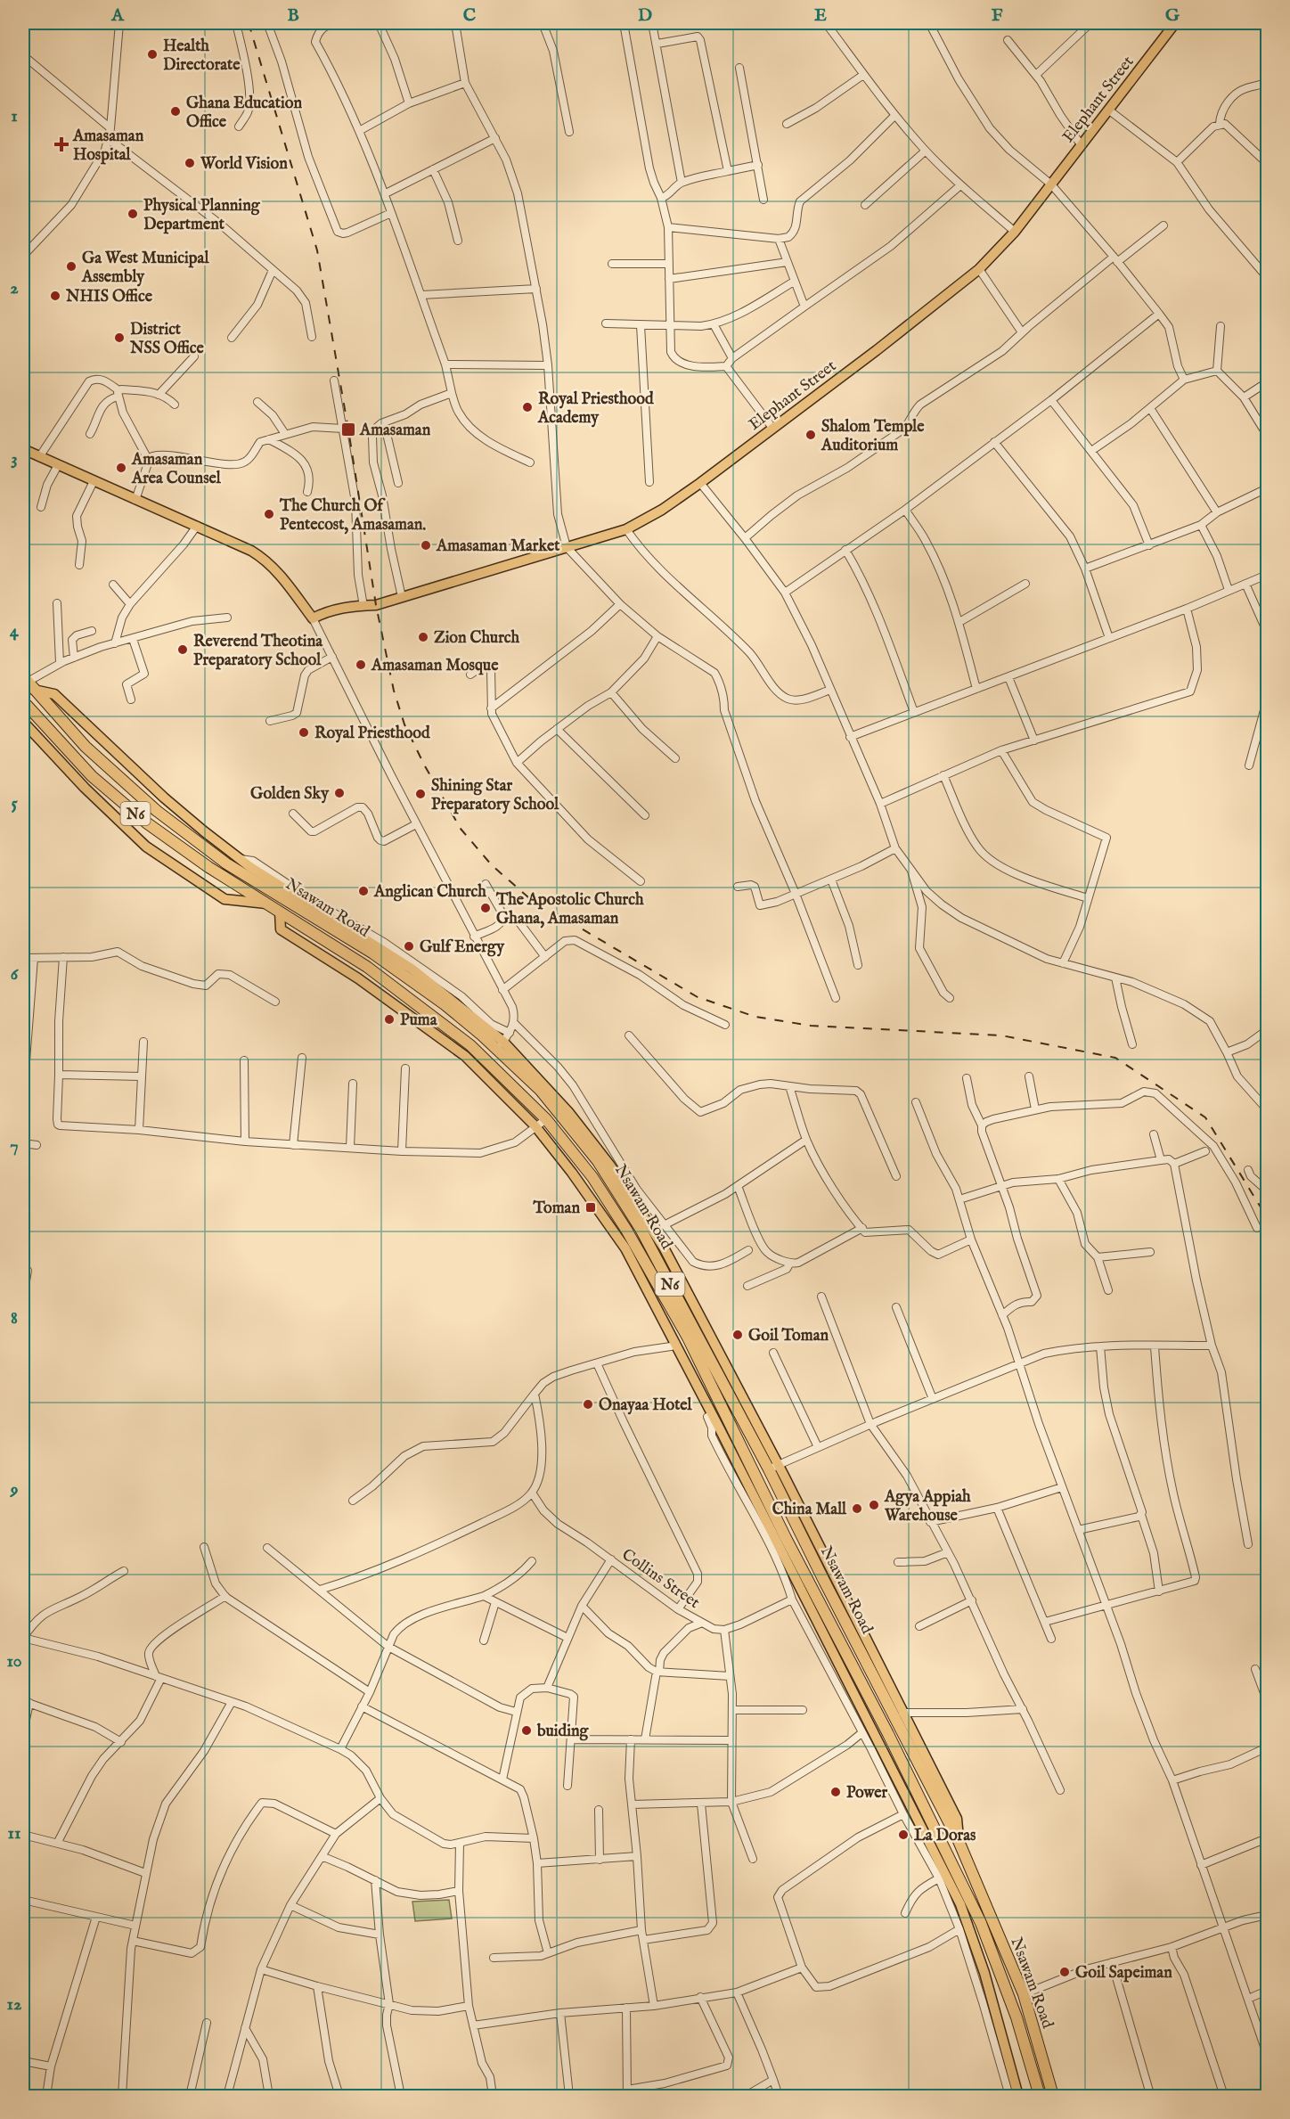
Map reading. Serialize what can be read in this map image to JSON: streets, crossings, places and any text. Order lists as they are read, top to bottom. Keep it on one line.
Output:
{"streets":{"highway":["N6","Nsawam Road"],"main road":["Elephant Street"],"street":["Collins Street"]},"places":{"other":["Health Directorate","Ghana Education Office","World Vision","Physical Planning Department","Ga West Municipal Assembly","NHIS Office","District NSS Office","Royal Priesthood Academy","Shalom Temple Auditorium","Amasaman Area Counsel","The Church Of Pentecost, Amasaman.","Amasaman Market","Zion Church","Reverend Theotina Preparatory School","Amasaman Mosque","Royal Priesthood","Golden Sky","Shining Star Preparatory School","Anglican Church","The Apostolic Church Ghana, Amasaman","Gulf Energy","Puma","Goil Toman","Onayaa Hotel","Agya Appiah Warehouse","China Mall","buiding","Power","La Doras","Goil Sapeiman"],"health":["Amasaman Hospital"],"transit":["Amasaman","Toman"]},"grid":{"columns":["A","B","C","D","E","F","G"],"rows":["1","2","3","4","5","6","7","8","9","10","11","12"]}}
